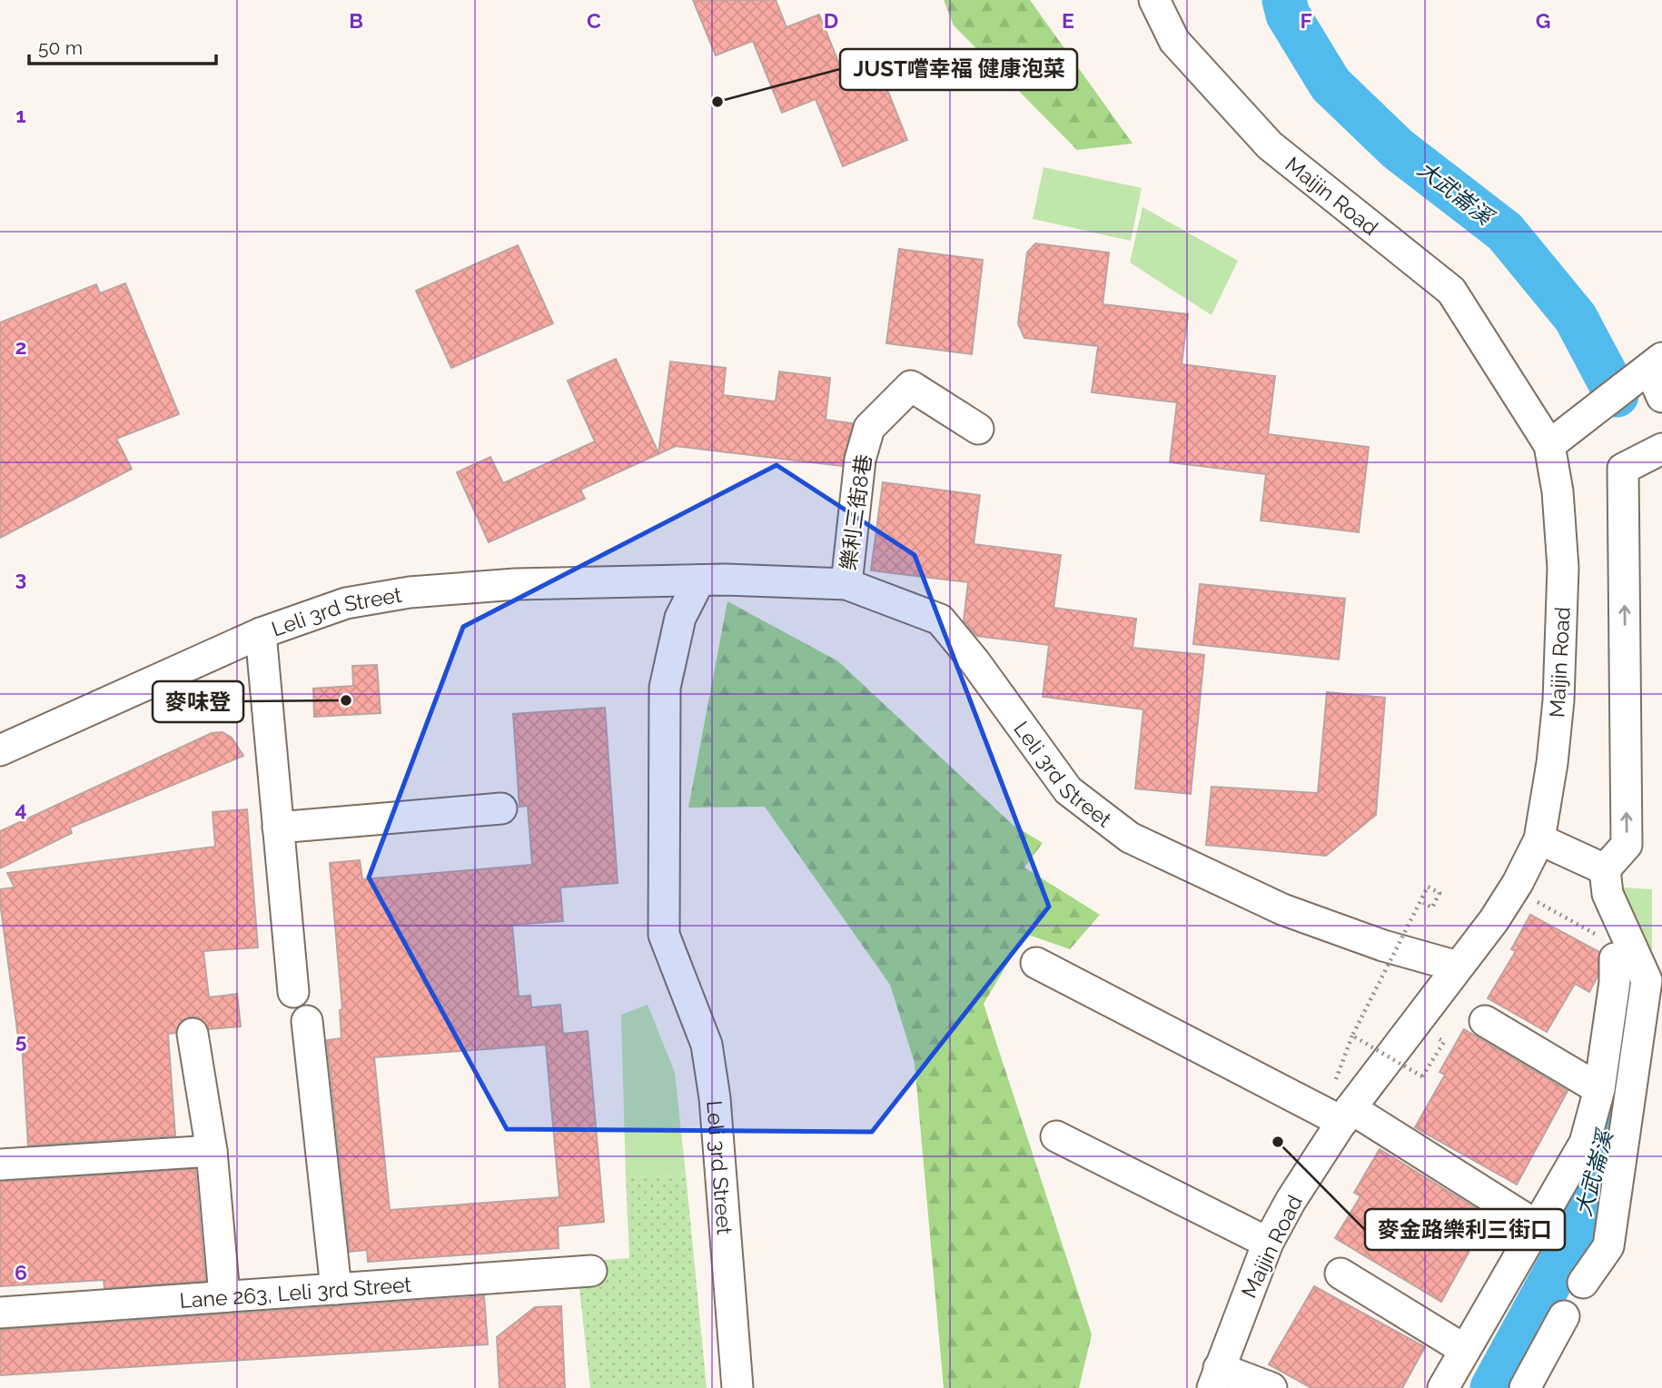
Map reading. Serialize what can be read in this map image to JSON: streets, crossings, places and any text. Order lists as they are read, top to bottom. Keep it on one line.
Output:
{"streets":{"street":["Maijin Road","樂利三街8巷","Leli 3rd Street","Lane 263, Leli 3rd Street"]},"crossings":[["Maijin Road","Leli 3rd Street"],["樂利三街8巷","Leli 3rd Street"]],"water":["大武崙溪"],"places":["JUST嚐幸福 健康泡菜","麥味登","麥金路樂利三街口"],"scale_bar":"50 m","grid":{"columns":["B","C","D","E","F","G"],"rows":["1","2","3","4","5","6"]}}
